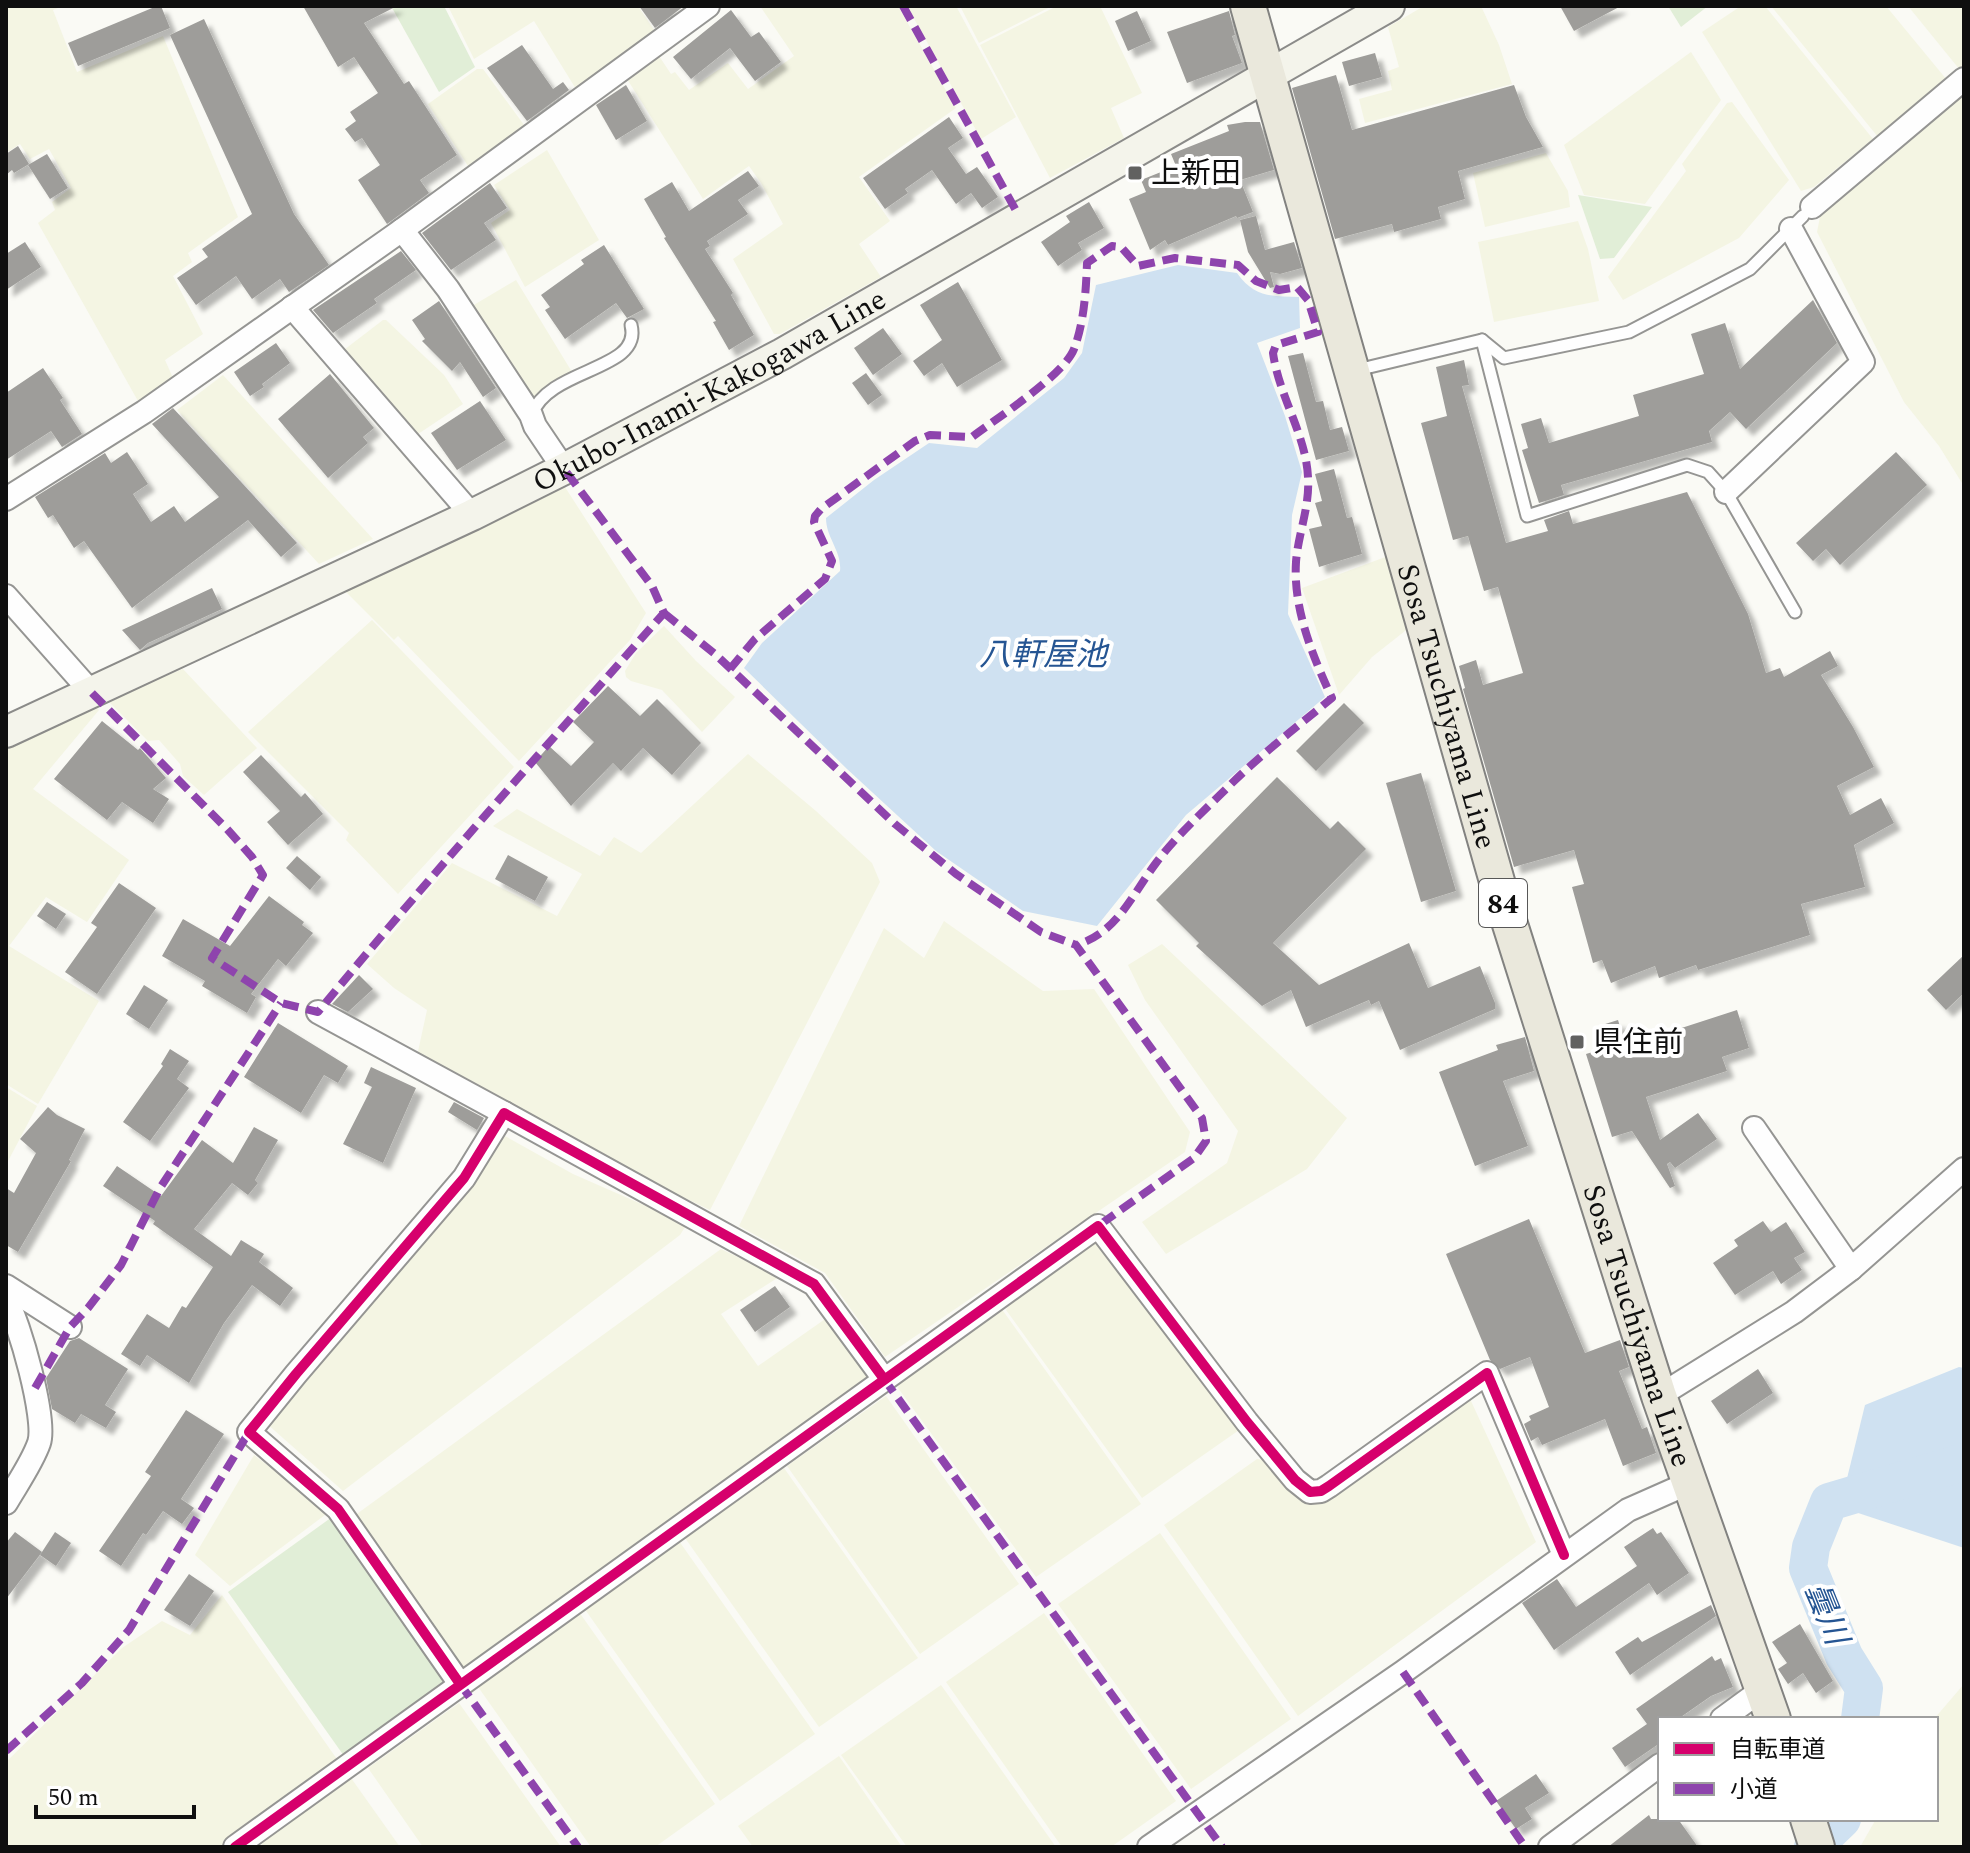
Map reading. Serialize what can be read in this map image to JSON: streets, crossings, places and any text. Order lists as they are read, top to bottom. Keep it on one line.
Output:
{"streets":{"main road":["Okubo-Inami-Kakogawa Line","Sosa Tsuchiyama Line","84"]},"crossings":[["Okubo-Inami-Kakogawa Line","Sosa Tsuchiyama Line"]],"water":["八軒屋池","曇川"],"places":{"transit":["上新田","県住前"]},"legend":["自転車道","小道"],"scale_bar":"50 m"}
